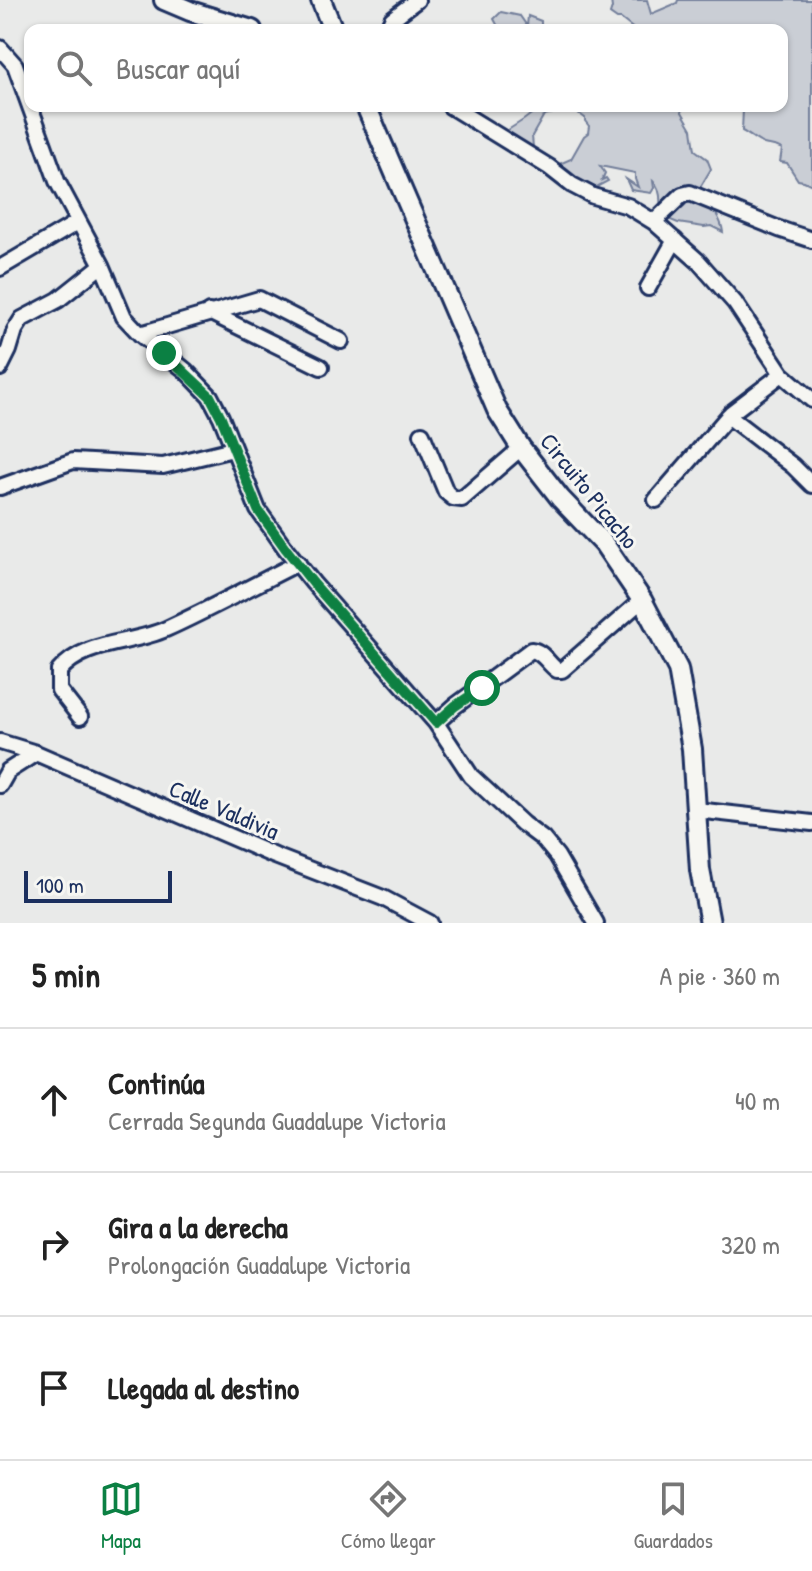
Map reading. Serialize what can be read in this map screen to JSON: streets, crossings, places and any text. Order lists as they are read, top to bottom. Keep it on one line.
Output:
{"streets":{"main road":["Circuito Picacho"],"street":["Calle Valdivia"]},"scale_bar":"100 m","page":{"search":"Buscar aquí","scale":"100 m","heading":["5 min","A pie · 360 m"],"list":[["Continúa","Cerrada Segunda Guadalupe Victoria","40 m"],["Gira a la derecha","Prolongación Guadalupe Victoria","320 m"],"Llegada al destino"],"nav":["Mapa","Cómo llegar","Guardados"]}}
